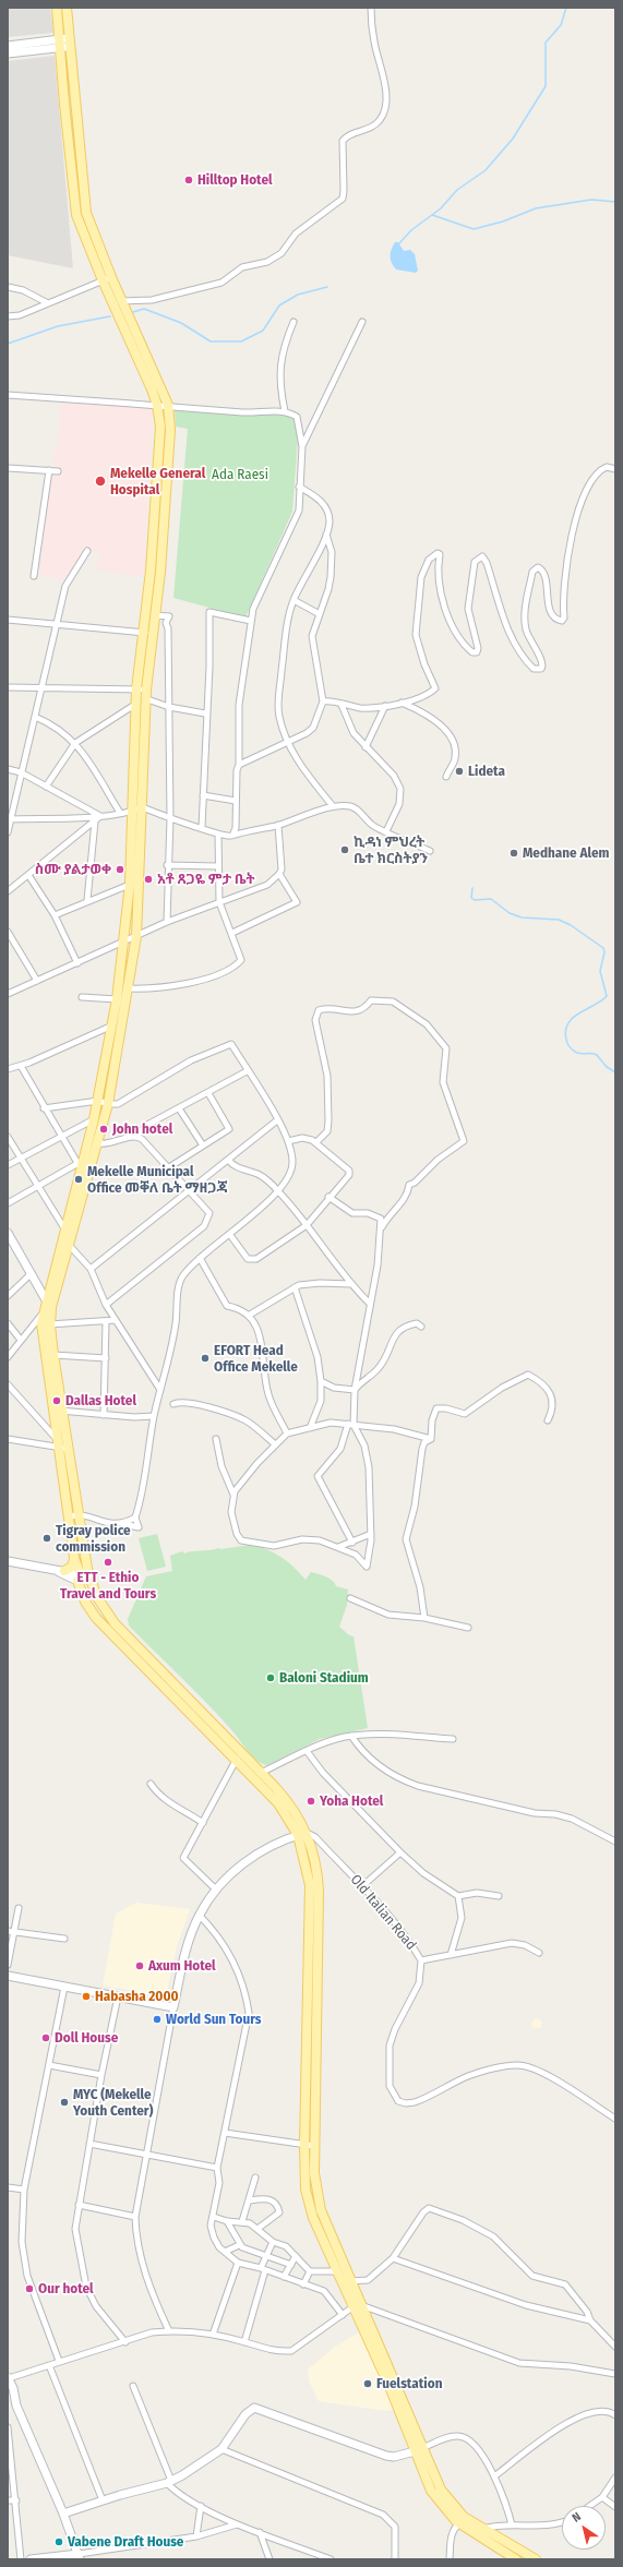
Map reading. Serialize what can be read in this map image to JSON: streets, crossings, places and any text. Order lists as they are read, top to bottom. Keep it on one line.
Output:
{"streets":{"street":["Old Italian Road"]},"parks":["Ada Raesi"],"places":["Hilltop Hotel","Mekelle General Hospital","Lideta","ኪዳነ ምህረት ቤተ ክርስትያን","Medhane Alem","ስሙ ያልታወቀ","አቶ ጸጋዬ ምታ ቤት","John hotel","Mekelle Municipal Office መቐለ ቤት ማዘጋጃ","EFORT Head Office Mekelle","Dallas Hotel","Tigray police commission","ETT - Ethio Travel and Tours","Baloni Stadium","Yoha Hotel","Axum Hotel","Habasha 2000","World Sun Tours","Doll House","MYC (Mekelle Youth Center)","Our hotel","Fuelstation","Vabene Draft House"],"north":"top left"}
